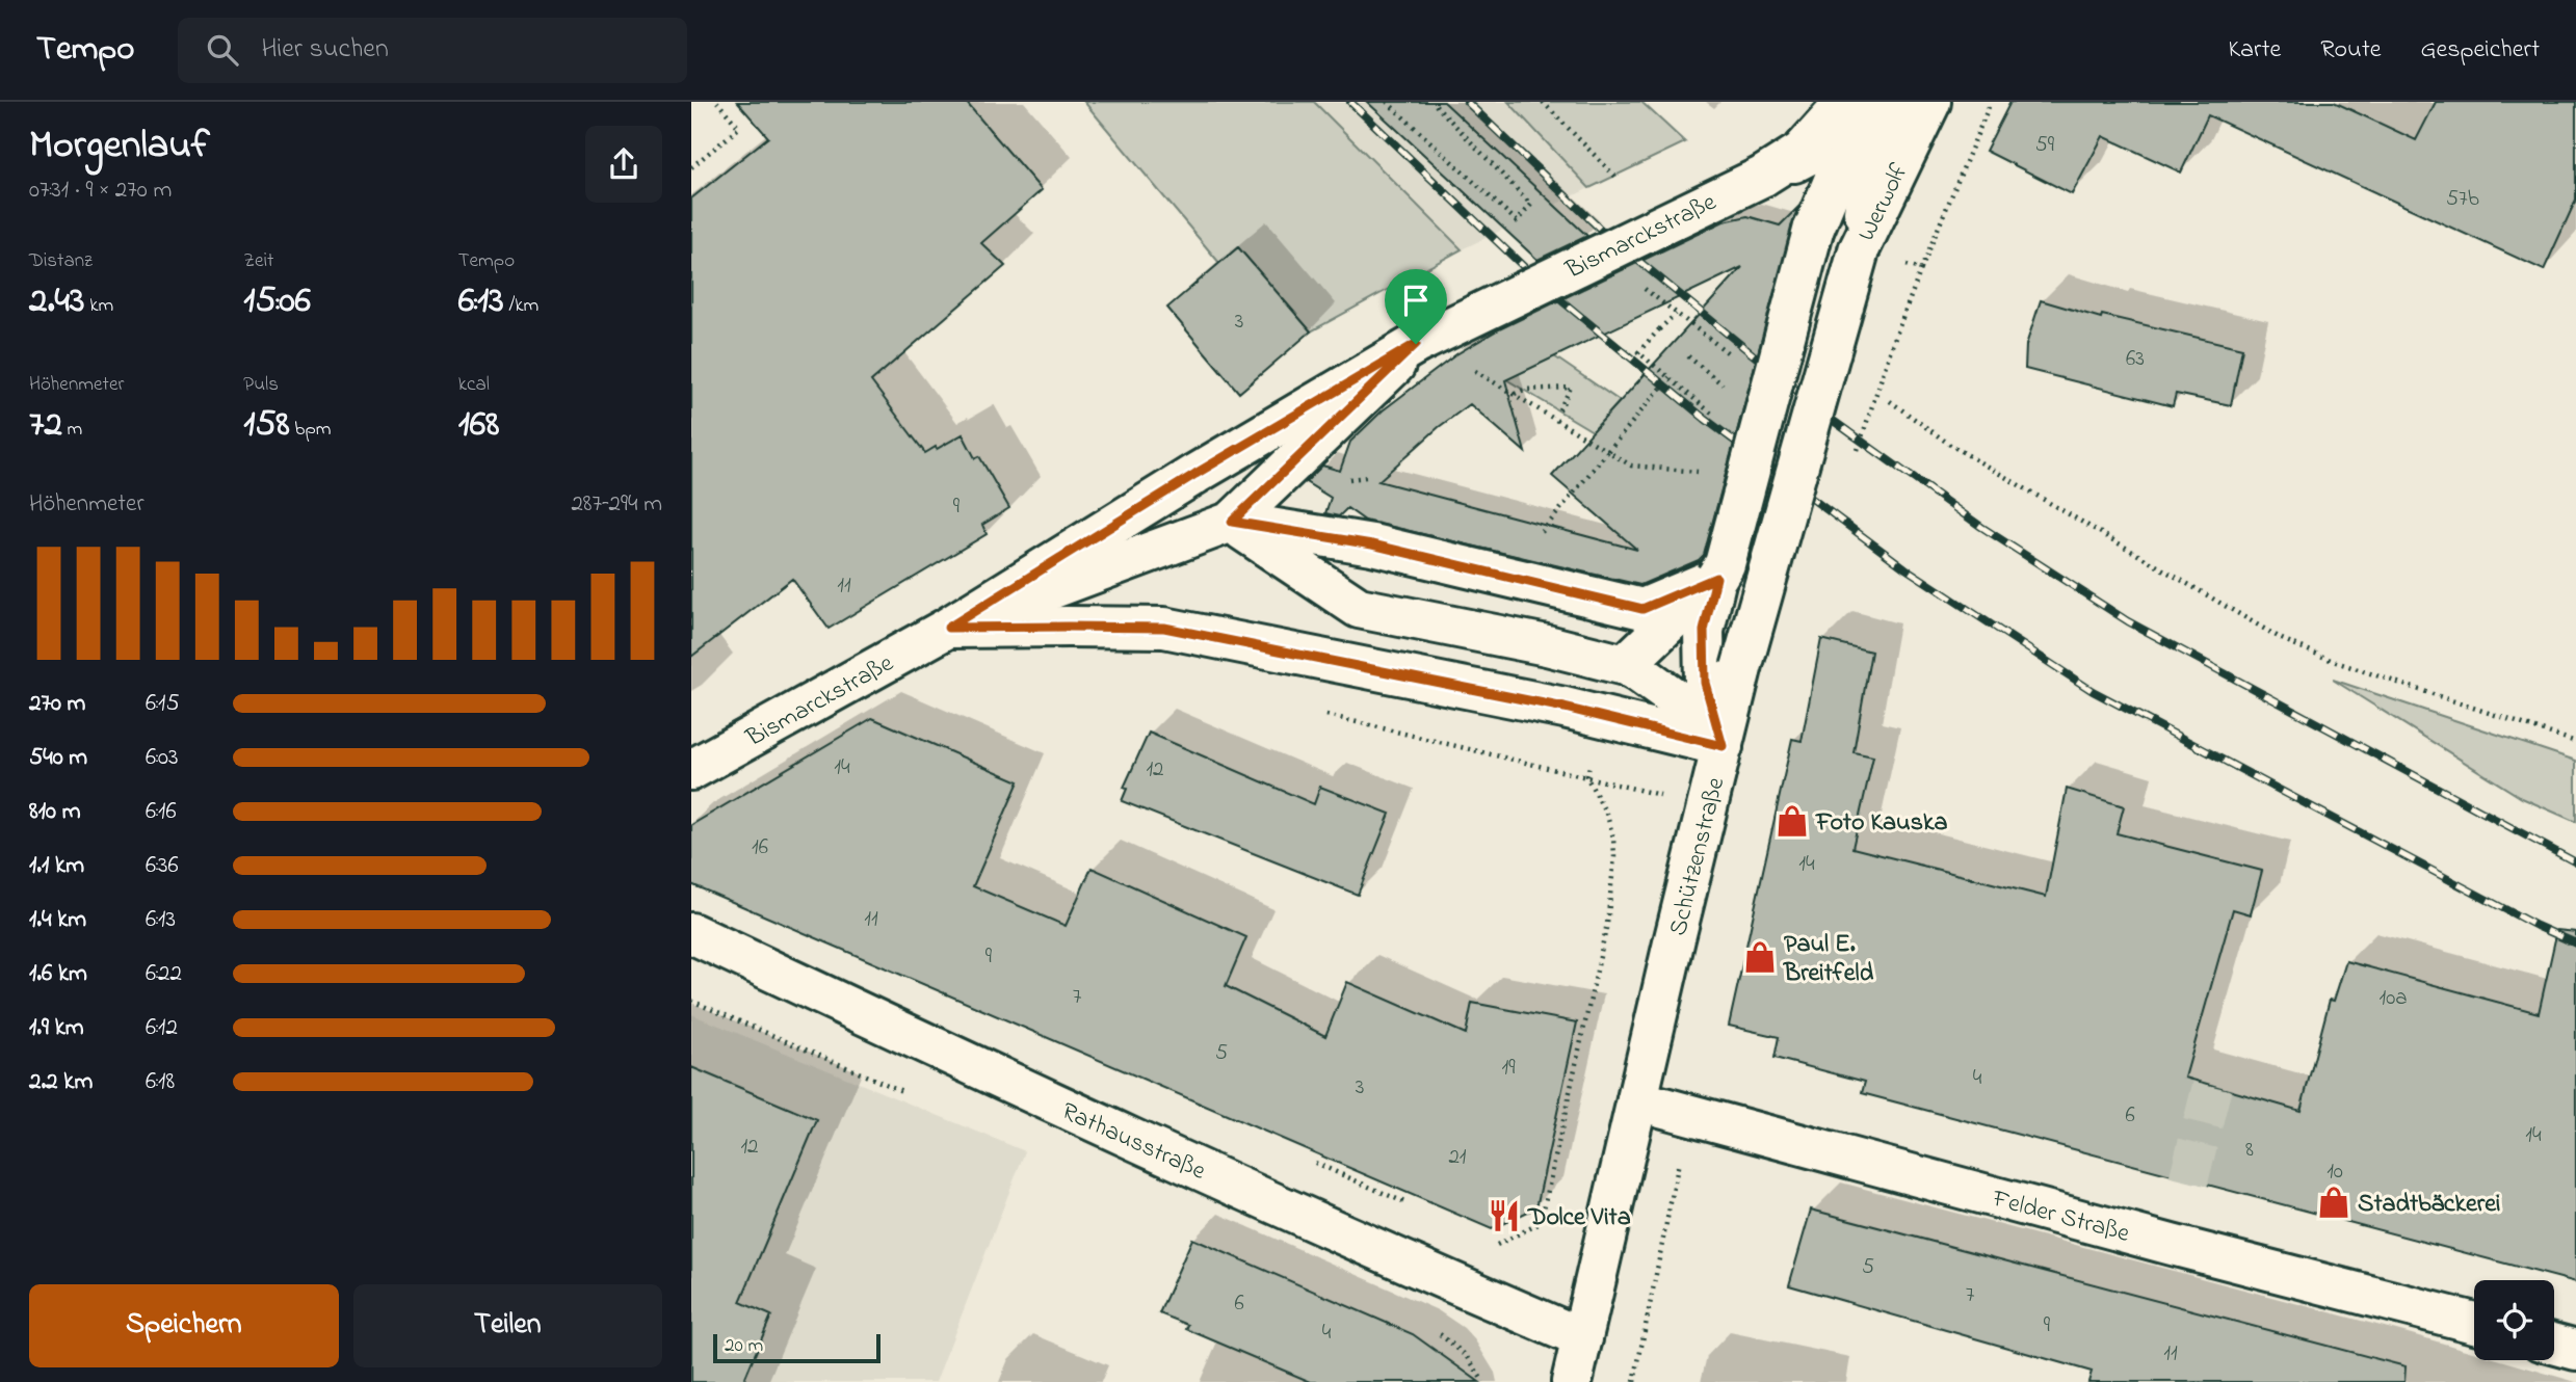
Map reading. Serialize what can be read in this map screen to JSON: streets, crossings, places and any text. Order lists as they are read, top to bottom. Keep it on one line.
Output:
{"streets":{"main road":["Werwolf","Bismarckstraße","Schützenstraße","Rathausstraße","Felder Straße"]},"crossings":[["Werwolf","Bismarckstraße"],["Werwolf","Schützenstraße"],["Bismarckstraße","Schützenstraße"],["Schützenstraße","Rathausstraße"],["Schützenstraße","Felder Straße"]],"places":{"shop":["Foto Kauska","Paul E. Breitfeld","Stadtbäckerei"],"restaurant":["Dolce Vita"]},"house_numbers":["59","57b","3","63","9","11","14","12","16","14","11","9","7","10a","5","19","4","3","6","14","12","8","21","10","5","7","6","9","4","11"],"scale_bar":"20 m","page":{"header":"Tempo","search":"Hier suchen","nav":["Karte","Route","Gespeichert"],"heading":["Morgenlauf","07:31 · 9 × 270 m"],"stats":[["Distanz","2.43 km"],["Zeit","15:06"],["Tempo","6:13 /km"],["Höhenmeter","72 m"],["Puls","158 bpm"],["kcal","168"]],"chart":["Höhenmeter","287–294 m"],"list":[{"name":"270 m","note":"6:15"},{"name":"540 m","note":"6:03"},{"name":"810 m","note":"6:16"},{"name":"1.1 km","note":"6:36"},{"name":"1.4 km","note":"6:13"},{"name":"1.6 km","note":"6:22"},{"name":"1.9 km","note":"6:12"},{"name":"2.2 km","note":"6:18"}],"buttons":["Speichern","Teilen"],"scale":"20 m"}}
